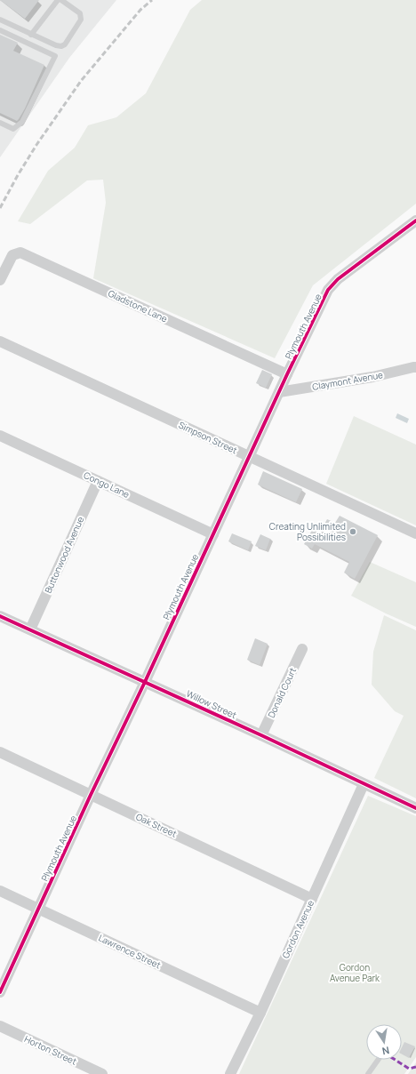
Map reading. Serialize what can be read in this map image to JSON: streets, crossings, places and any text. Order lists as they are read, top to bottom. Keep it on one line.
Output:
{"streets":{"street":["Gladstone Lane","Plymouth Avenue","Claymont Avenue","Simpson Street","Congo Lane","Buttonwood Avenue","Donald Court","Willow Street","Oak Street","Gordon Avenue","Lawrence Street","Horton Street"]},"crossings":[["Gladstone Lane","Plymouth Avenue"],["Plymouth Avenue","Claymont Avenue"],["Plymouth Avenue","Simpson Street"],["Plymouth Avenue","Congo Lane"],["Plymouth Avenue","Willow Street"],["Plymouth Avenue","Oak Street"],["Plymouth Avenue","Lawrence Street"],["Congo Lane","Buttonwood Avenue"],["Buttonwood Avenue","Willow Street"],["Donald Court","Willow Street"],["Willow Street","Gordon Avenue"],["Oak Street","Gordon Avenue"],["Gordon Avenue","Lawrence Street"]],"parks":["Gordon Avenue Park"],"places":["Creating Unlimited Possibilities"],"north":"bottom"}
